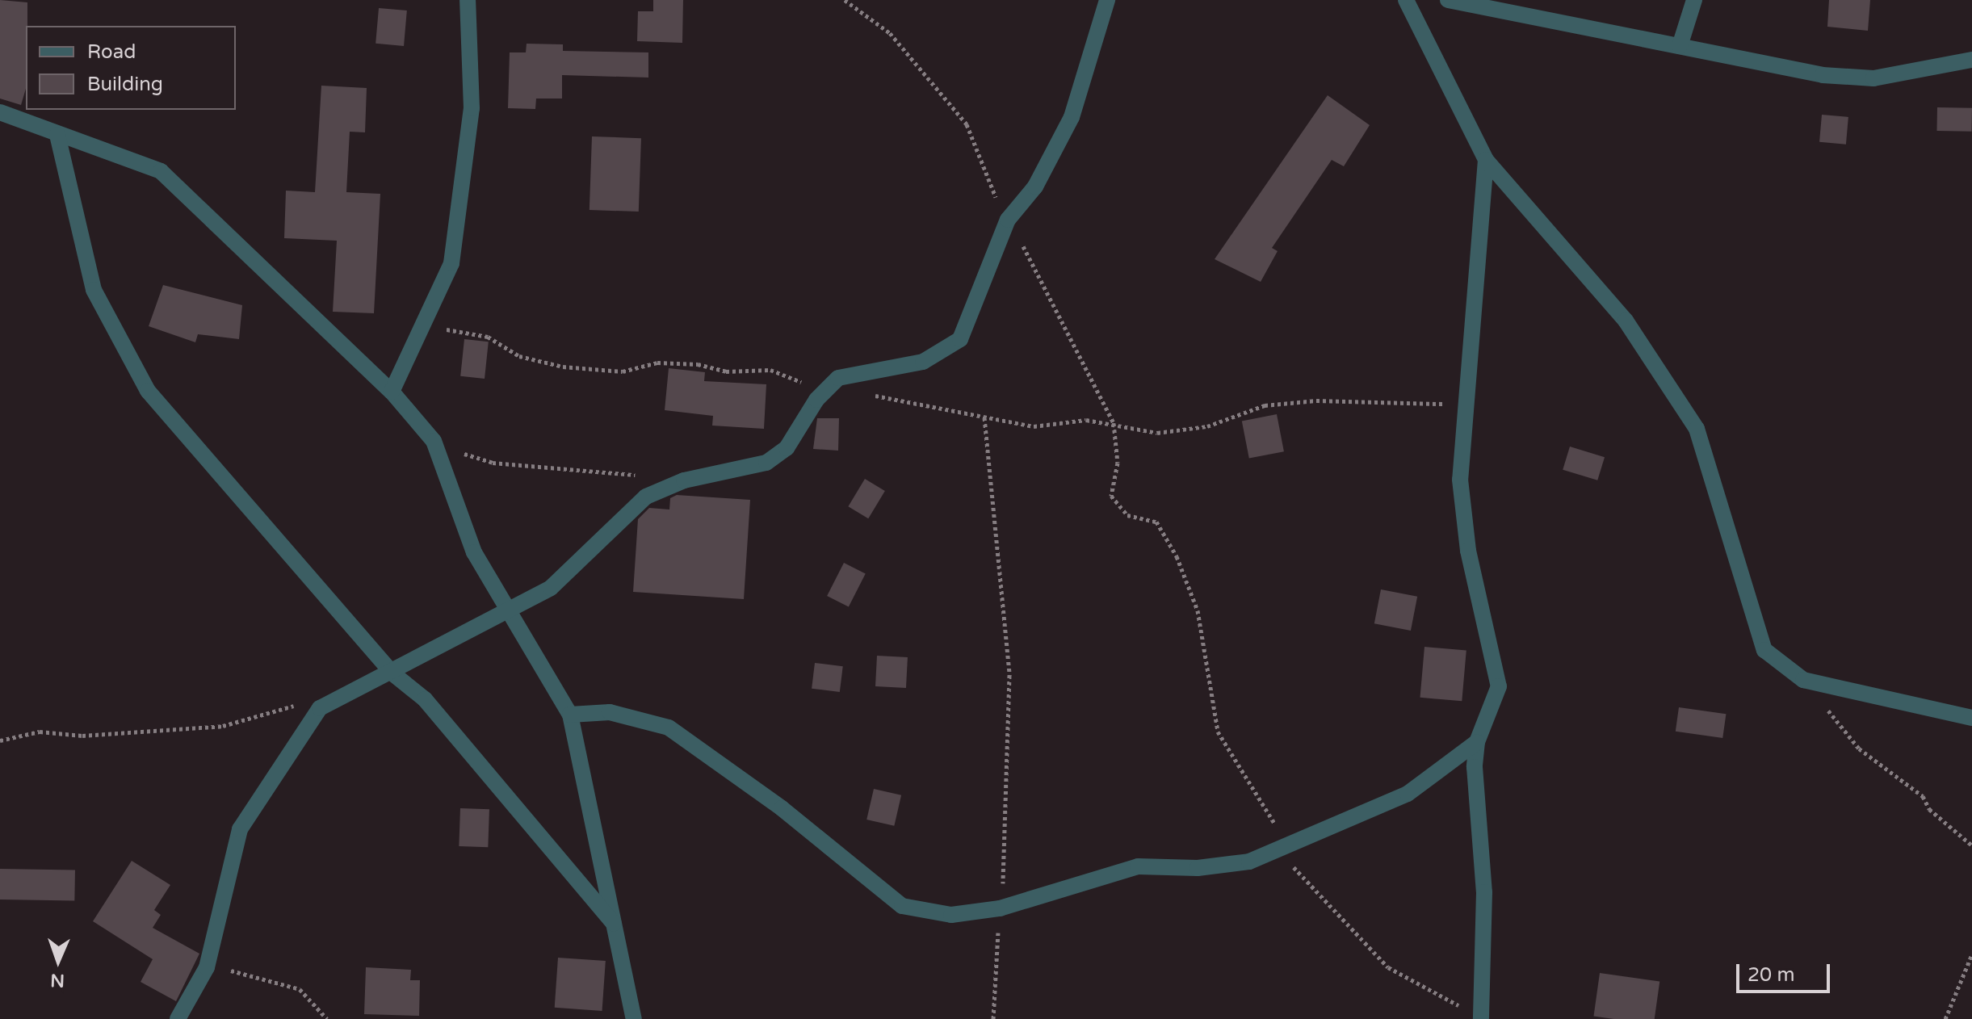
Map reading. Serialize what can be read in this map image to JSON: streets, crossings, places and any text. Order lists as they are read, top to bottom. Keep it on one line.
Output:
{"legend":["Road","Building"],"scale_bar":"20 m","north":"bottom"}
